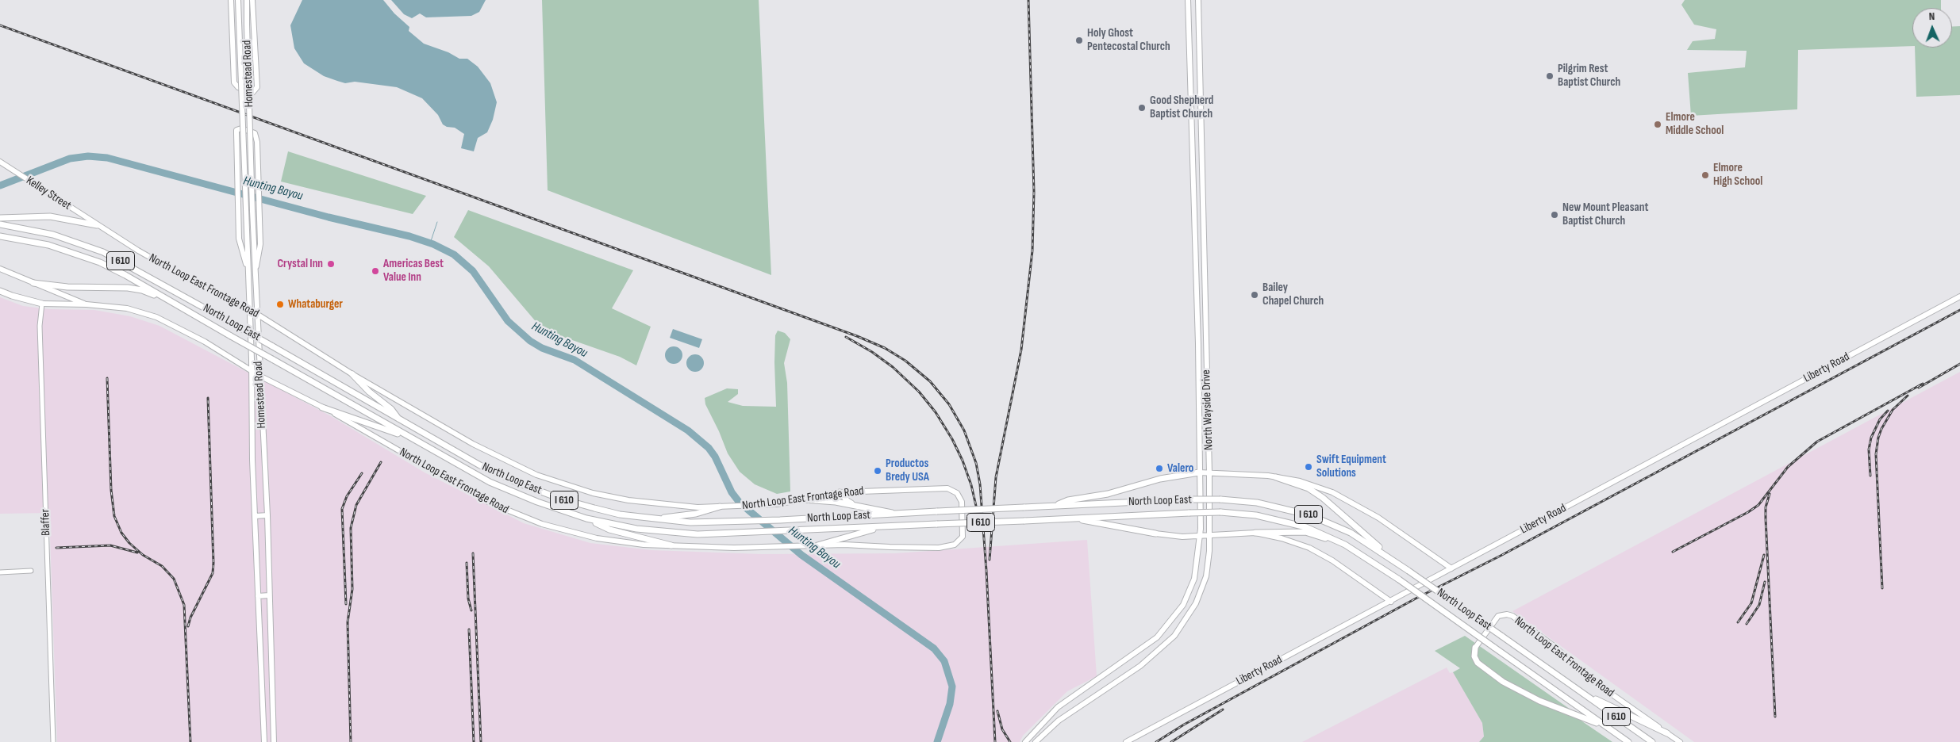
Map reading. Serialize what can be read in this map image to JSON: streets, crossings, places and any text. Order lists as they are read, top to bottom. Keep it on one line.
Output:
{"streets":{"highway":["I 610","North Loop East"],"main road":["Homestead Road","Kelley Street","North Loop East Frontage Road","Liberty Road","North Wayside Drive"],"street":["Blaffer"]},"crossings":[["Homestead Road","North Loop East Frontage Road"],["Kelley Street","North Loop East Frontage Road"],["North Loop East Frontage Road","Blaffer"]],"water":["Hunting Bayou"],"places":["Holy Ghost Pentecostal Church","Pilgrim Rest Baptist Church","Good Shepherd Baptist Church","Elmore Middle School","Elmore High School","New Mount Pleasant Baptist Church","Crystal Inn","Americas Best Value Inn","Bailey Chapel Church","Whataburger","Swift Equipment Solutions","Valero","Productos Bredy USA"],"north":"top"}
